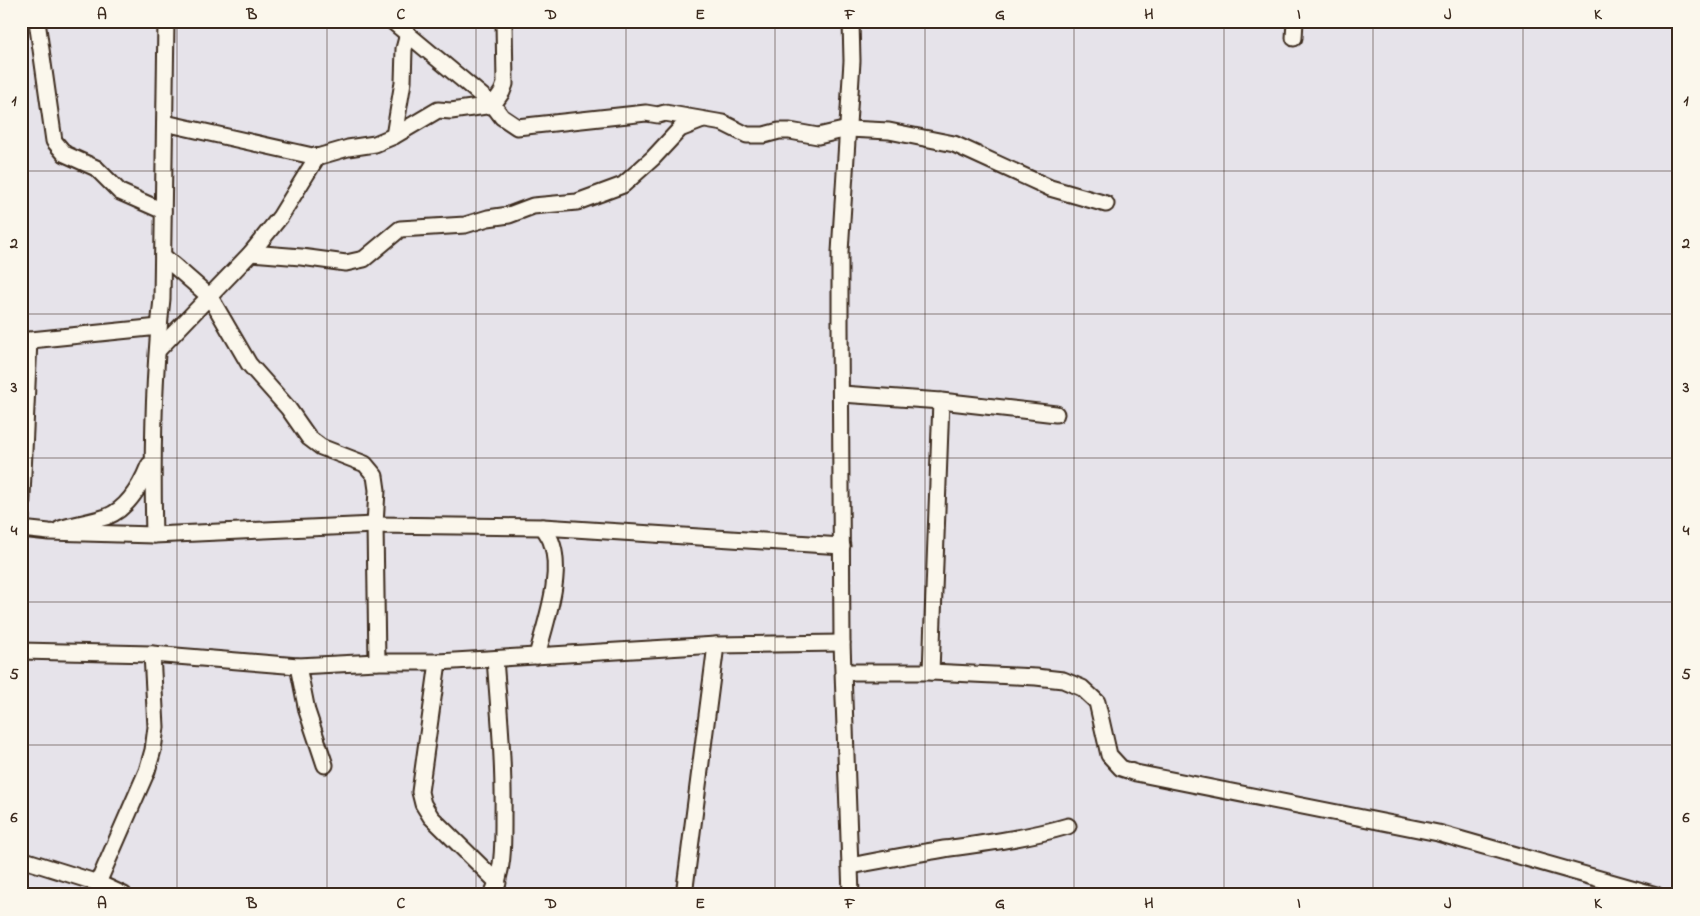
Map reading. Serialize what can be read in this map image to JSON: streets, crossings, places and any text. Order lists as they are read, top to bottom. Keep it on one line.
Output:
{"grid":{"columns":["A","B","C","D","E","F","G","H","I","J","K"],"rows":["1","2","3","4","5","6"]}}
